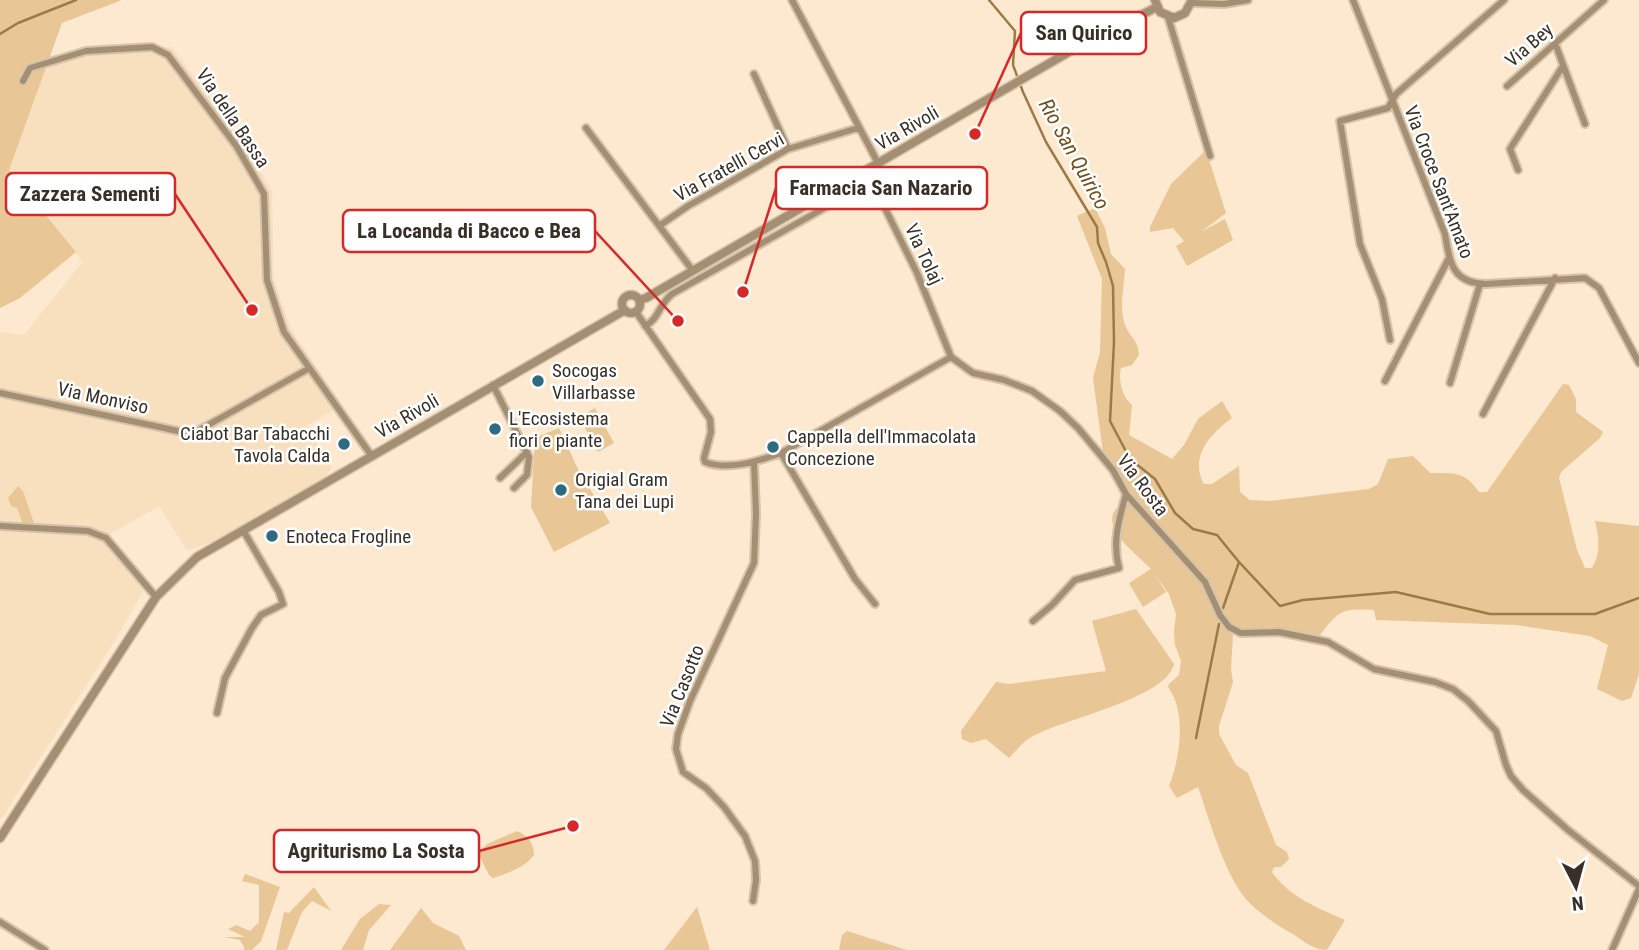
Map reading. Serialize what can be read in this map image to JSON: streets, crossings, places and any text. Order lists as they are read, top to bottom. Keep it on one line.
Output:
{"streets":{"street":["Via Bey","Via della Bassa","Via Rivoli","Via Fratelli Cervi","Via Croce Sant'Amato","Via Tolaj","Via Monviso","Via Rosta","Via Casotto"]},"crossings":[["Via della Bassa","Via Rivoli"],["Via della Bassa","Via Monviso"],["Via Tolaj","Via Rosta"]],"water":["Rio San Quirico"],"places":["San Quirico","Farmacia San Nazario","Zazzera Sementi","La Locanda di Bacco e Bea","Socogas Villarbasse","L'Ecosistema fiori e piante","Ciabot Bar Tabacchi Tavola Calda","Cappella dell'Immacolata Concezione","Origial Gram Tana dei Lupi","Enoteca Frogline","Agriturismo La Sosta"],"north":"bottom"}
